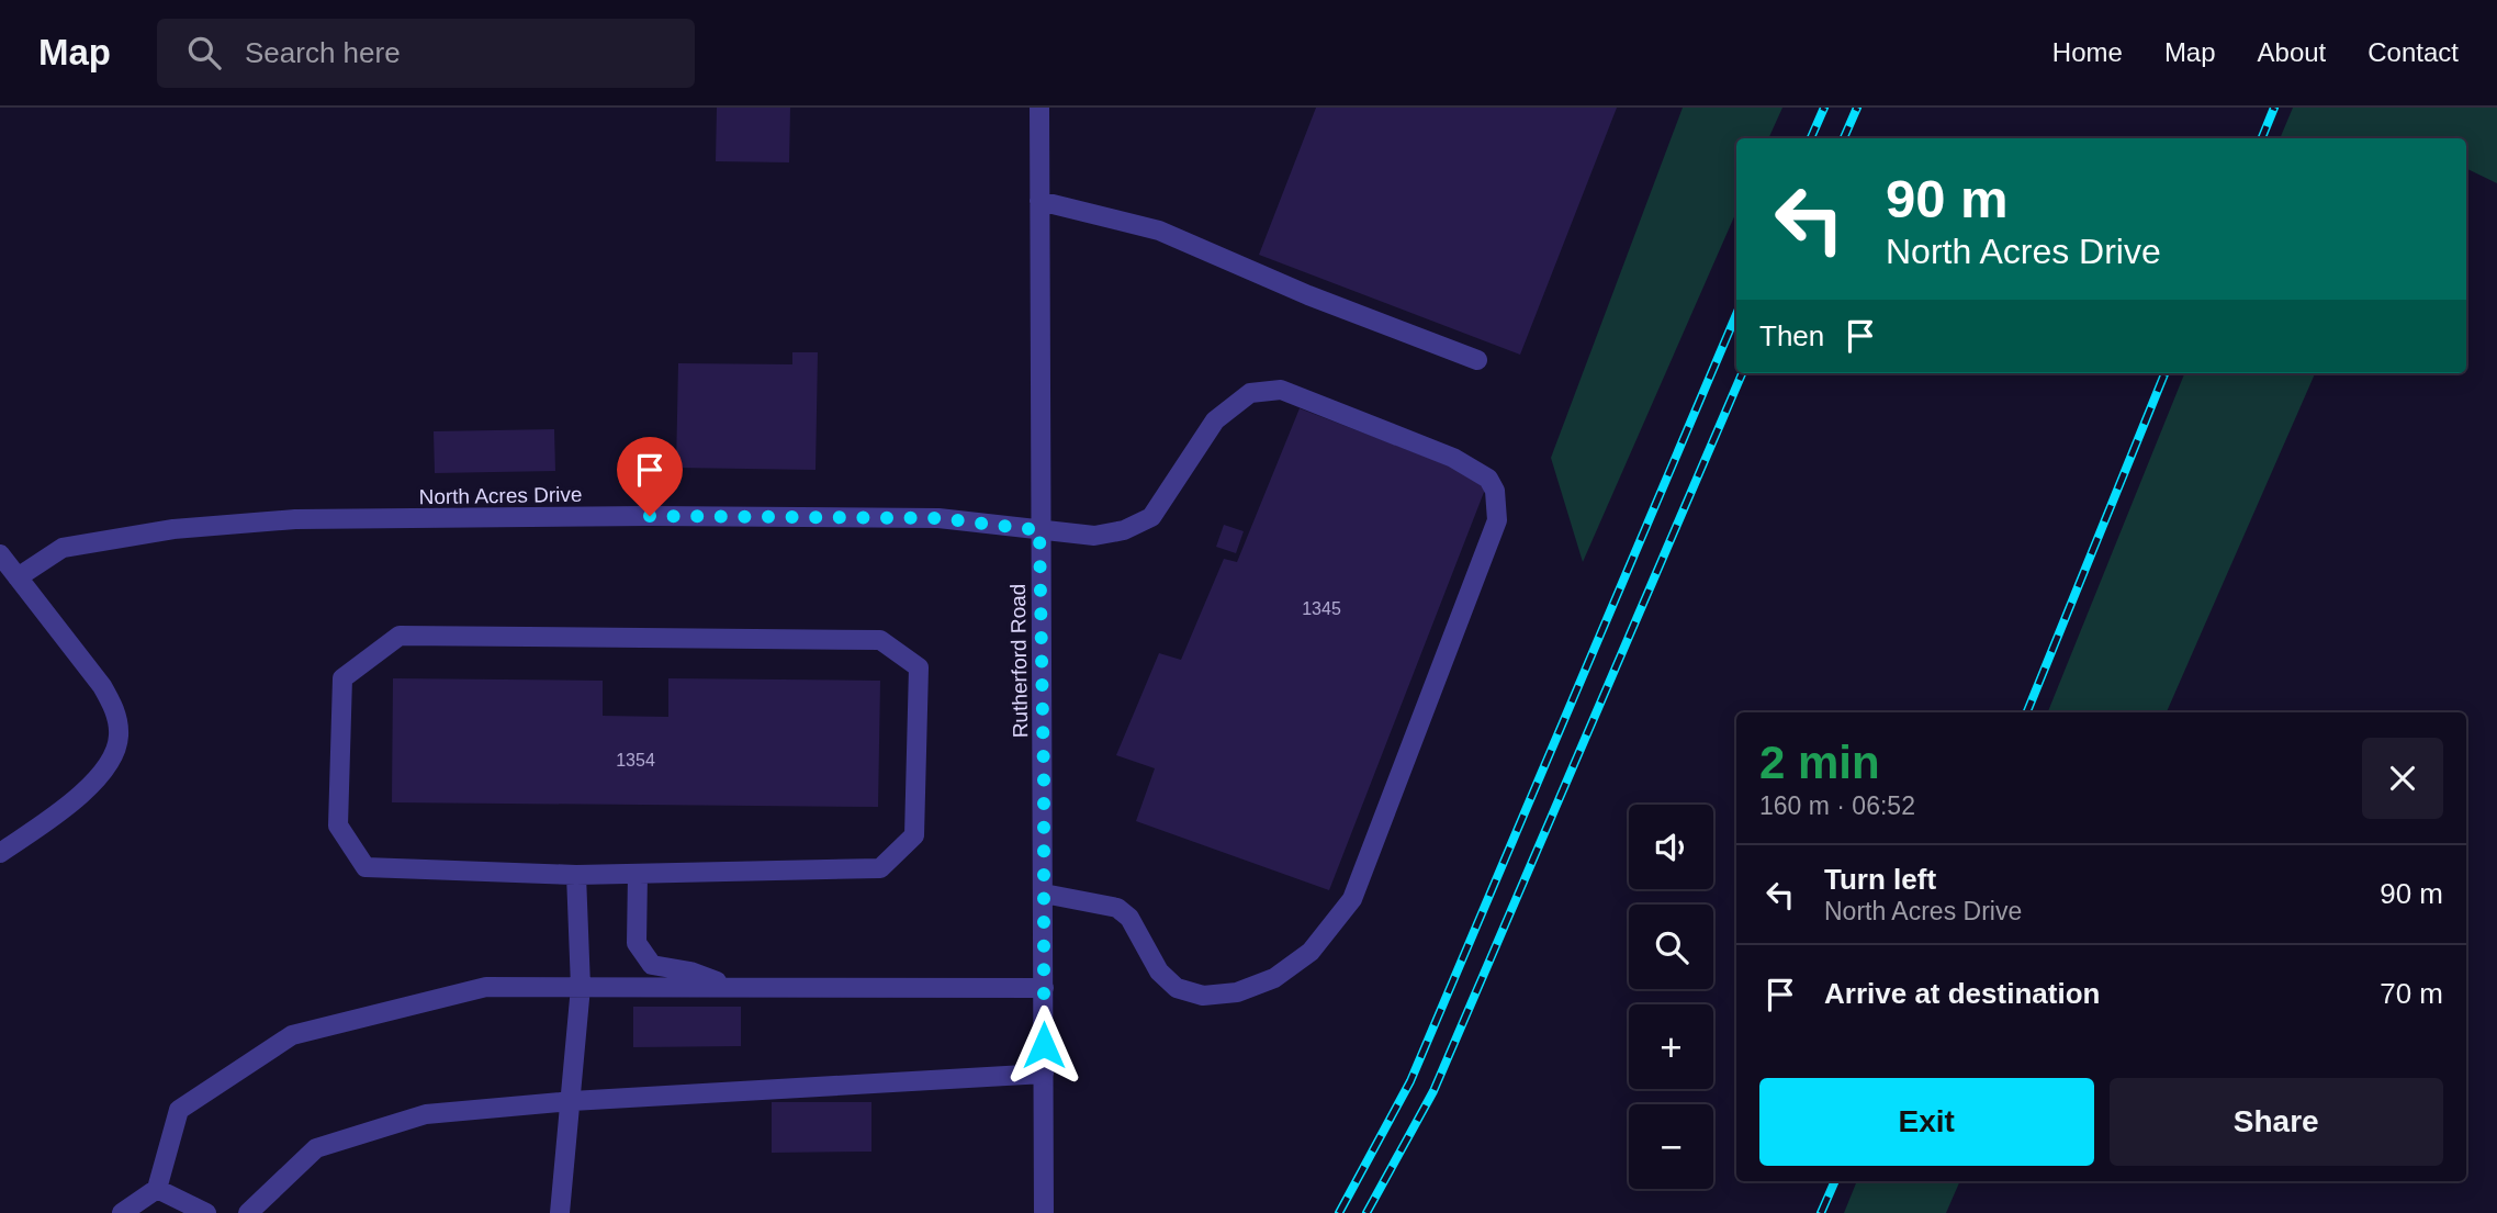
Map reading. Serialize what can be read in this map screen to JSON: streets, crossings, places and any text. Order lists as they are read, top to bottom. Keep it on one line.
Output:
{"streets":{"street":["North Acres Drive","Rutherford Road"]},"crossings":[["North Acres Drive","Rutherford Road"]],"house_numbers":["1345","1354"],"page":{"header":"Map","search":"Search here","nav":["Home","Map","About","Contact"],"turn":["90 m","North Acres Drive"],"then":"Then","heading":["2 min","160 m · 06:52"],"map_buttons":["+","−"],"list":[{"name":"Turn left","note":"North Acres Drive","value":"90 m"},{"name":"Arrive at destination","value":"70 m"}],"buttons":["Exit","Share"]}}
